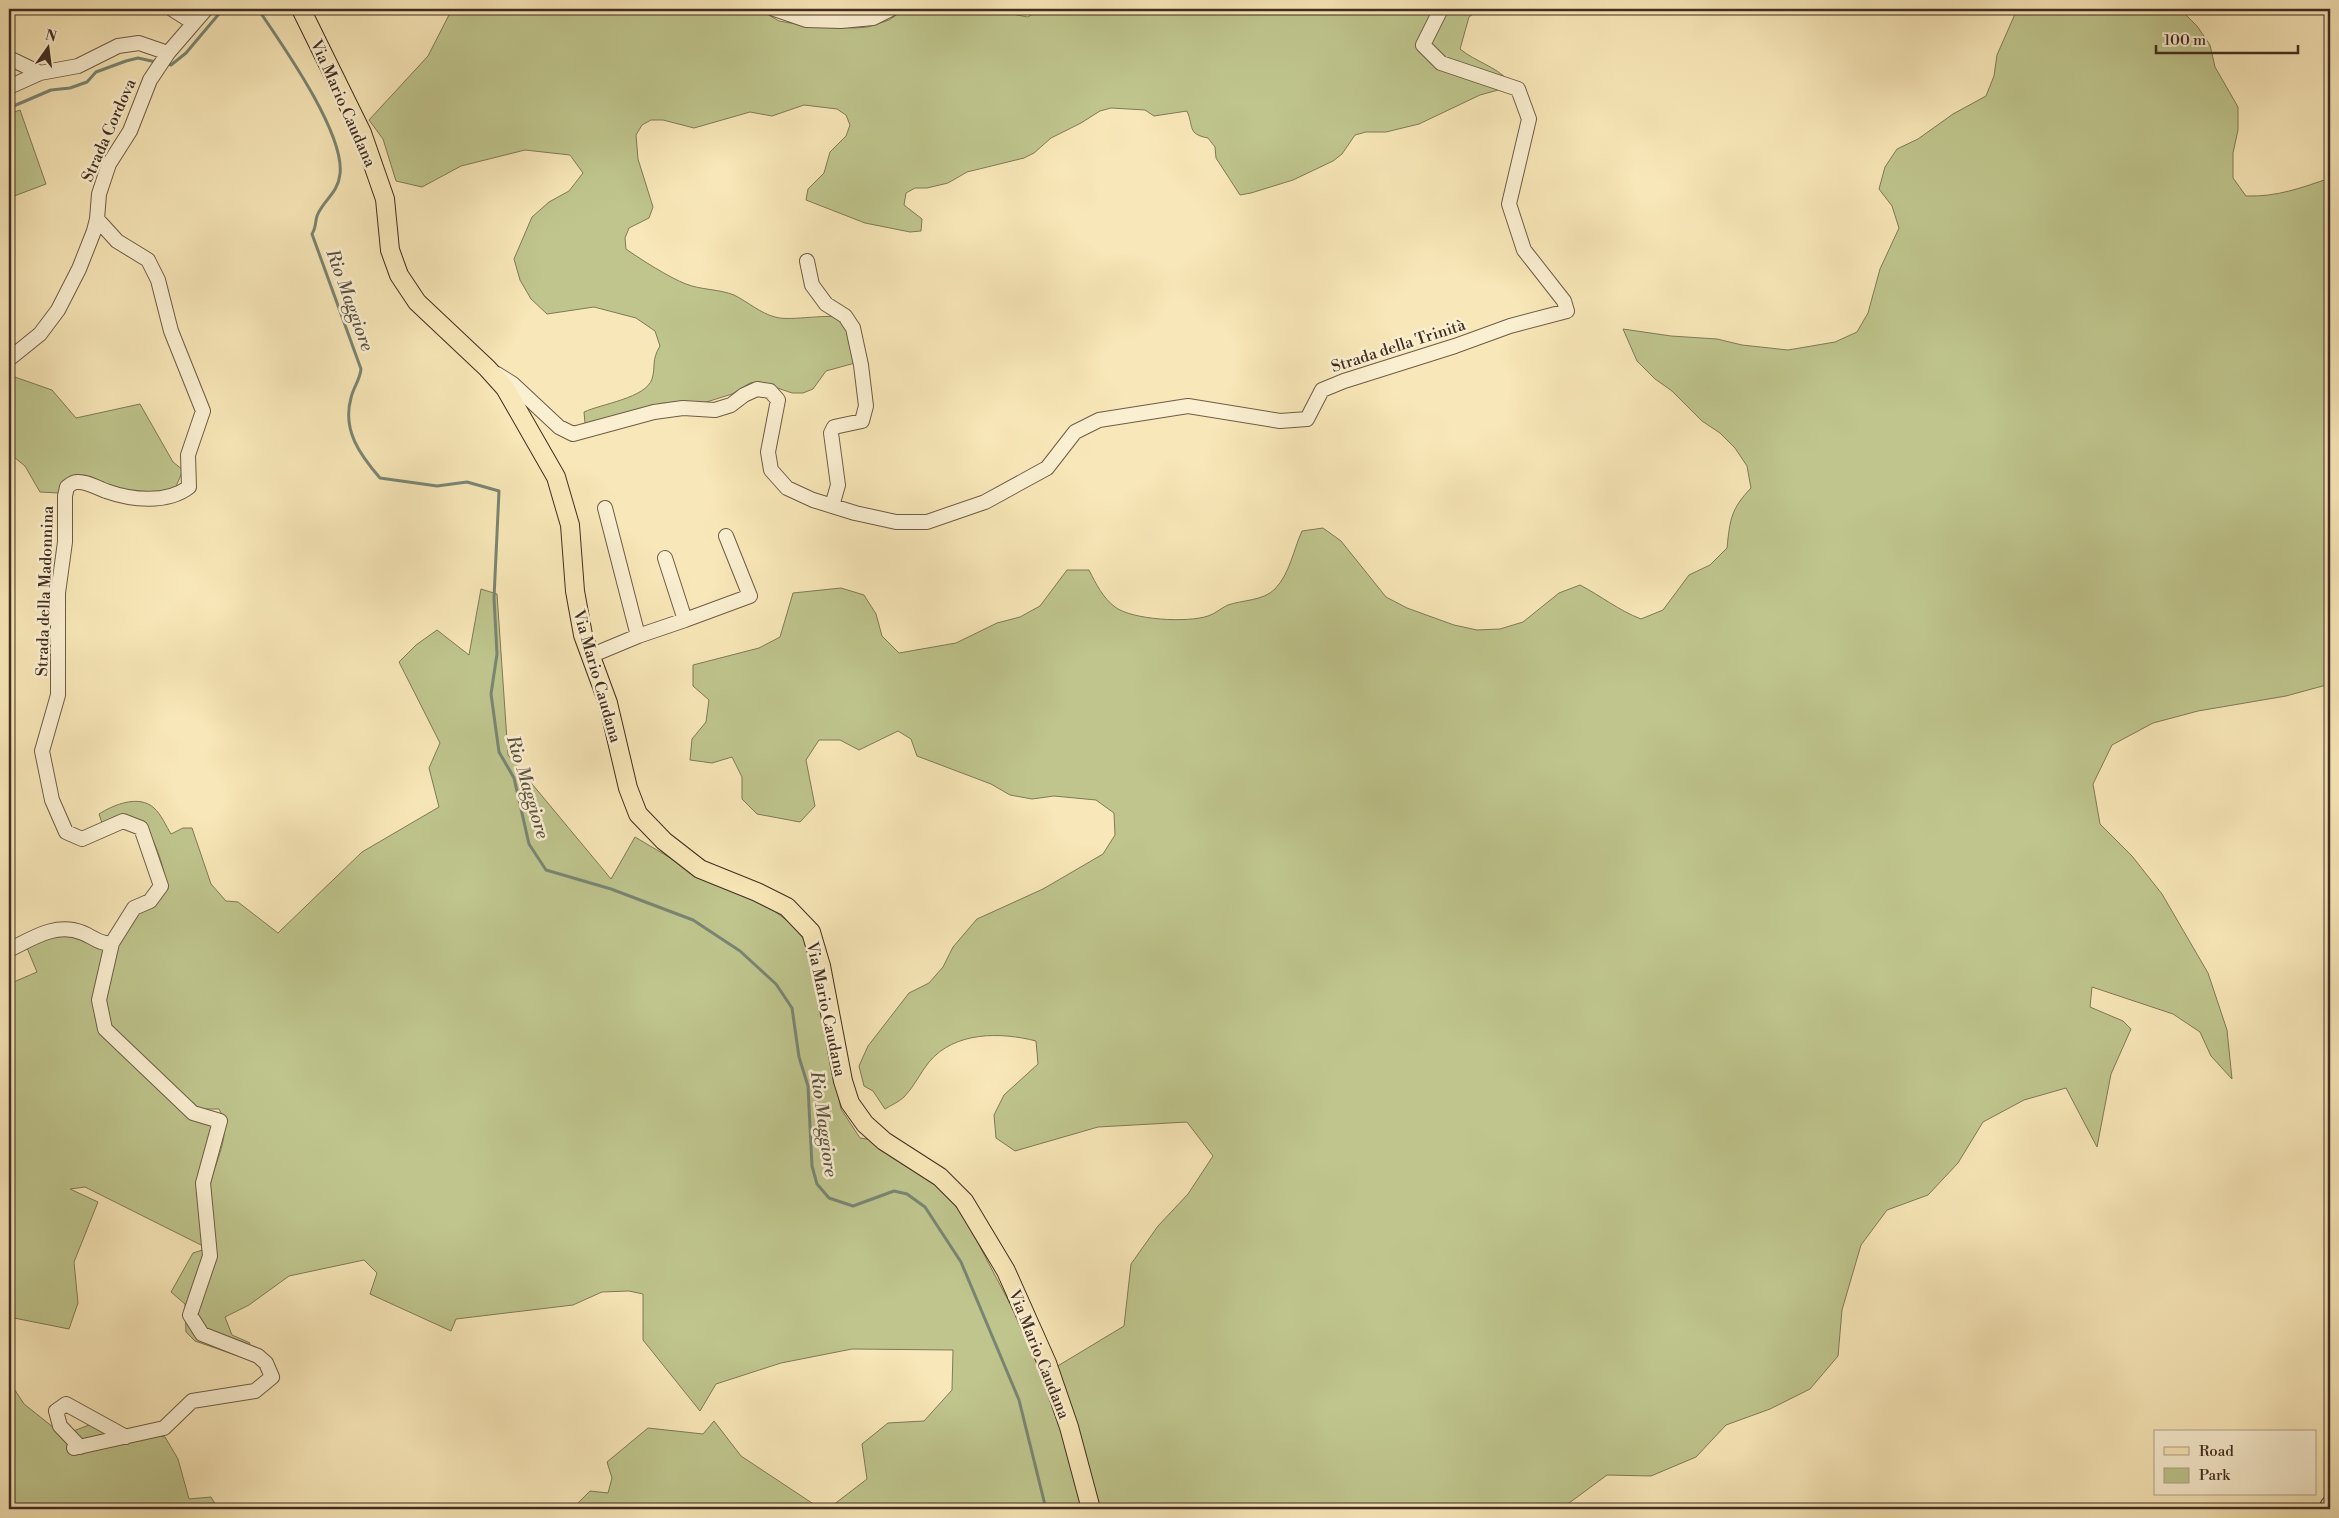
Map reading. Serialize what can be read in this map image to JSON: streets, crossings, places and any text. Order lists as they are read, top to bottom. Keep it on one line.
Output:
{"streets":{"main road":["Via Mario Caudana"],"street":["Strada Cordova","Strada della Trinità","Strada della Madonnina"]},"crossings":[["Via Mario Caudana","Strada della Trinità"],["Strada Cordova","Strada della Madonnina"]],"water":["Rio Maggiore"],"legend":["Road","Park"],"scale_bar":"100 m","north":"top"}
